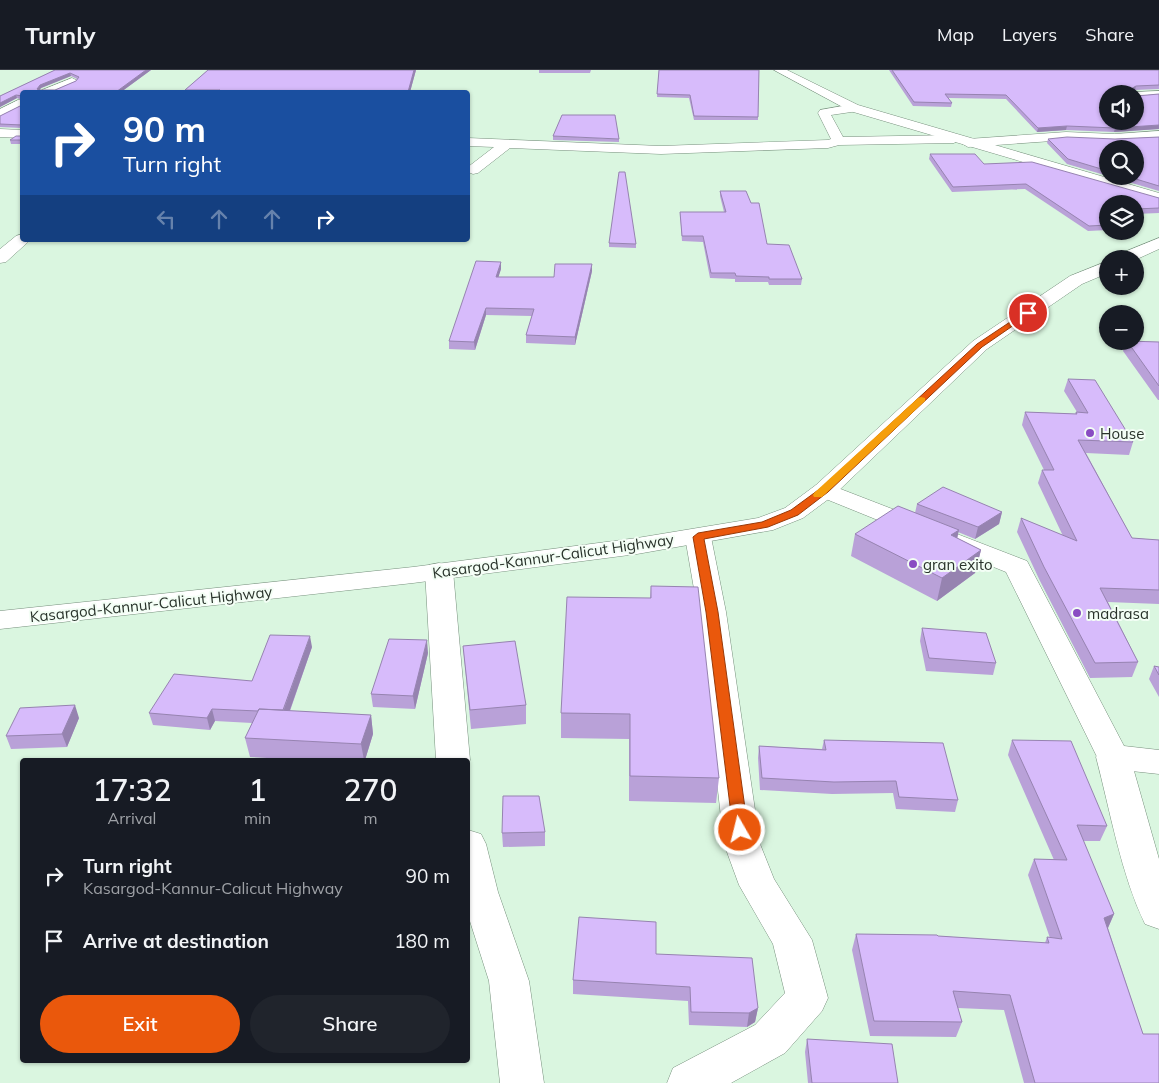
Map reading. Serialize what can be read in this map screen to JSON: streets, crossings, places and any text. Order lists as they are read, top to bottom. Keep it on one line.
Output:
{"streets":{"main road":["Kasargod-Kannur-Calicut Highway"]},"places":["House","gran exito","madrasa"],"page":{"header":"Turnly","nav":["Map","Layers","Share"],"map_buttons":["+","−"],"turn":["90 m","Turn right"],"eta":["17:32","Arrival","1","min","270","m"],"list":[{"name":"Turn right","note":"Kasargod-Kannur-Calicut Highway","value":"90 m"},{"name":"Arrive at destination","value":"180 m"}],"buttons":["Exit","Share"]}}
